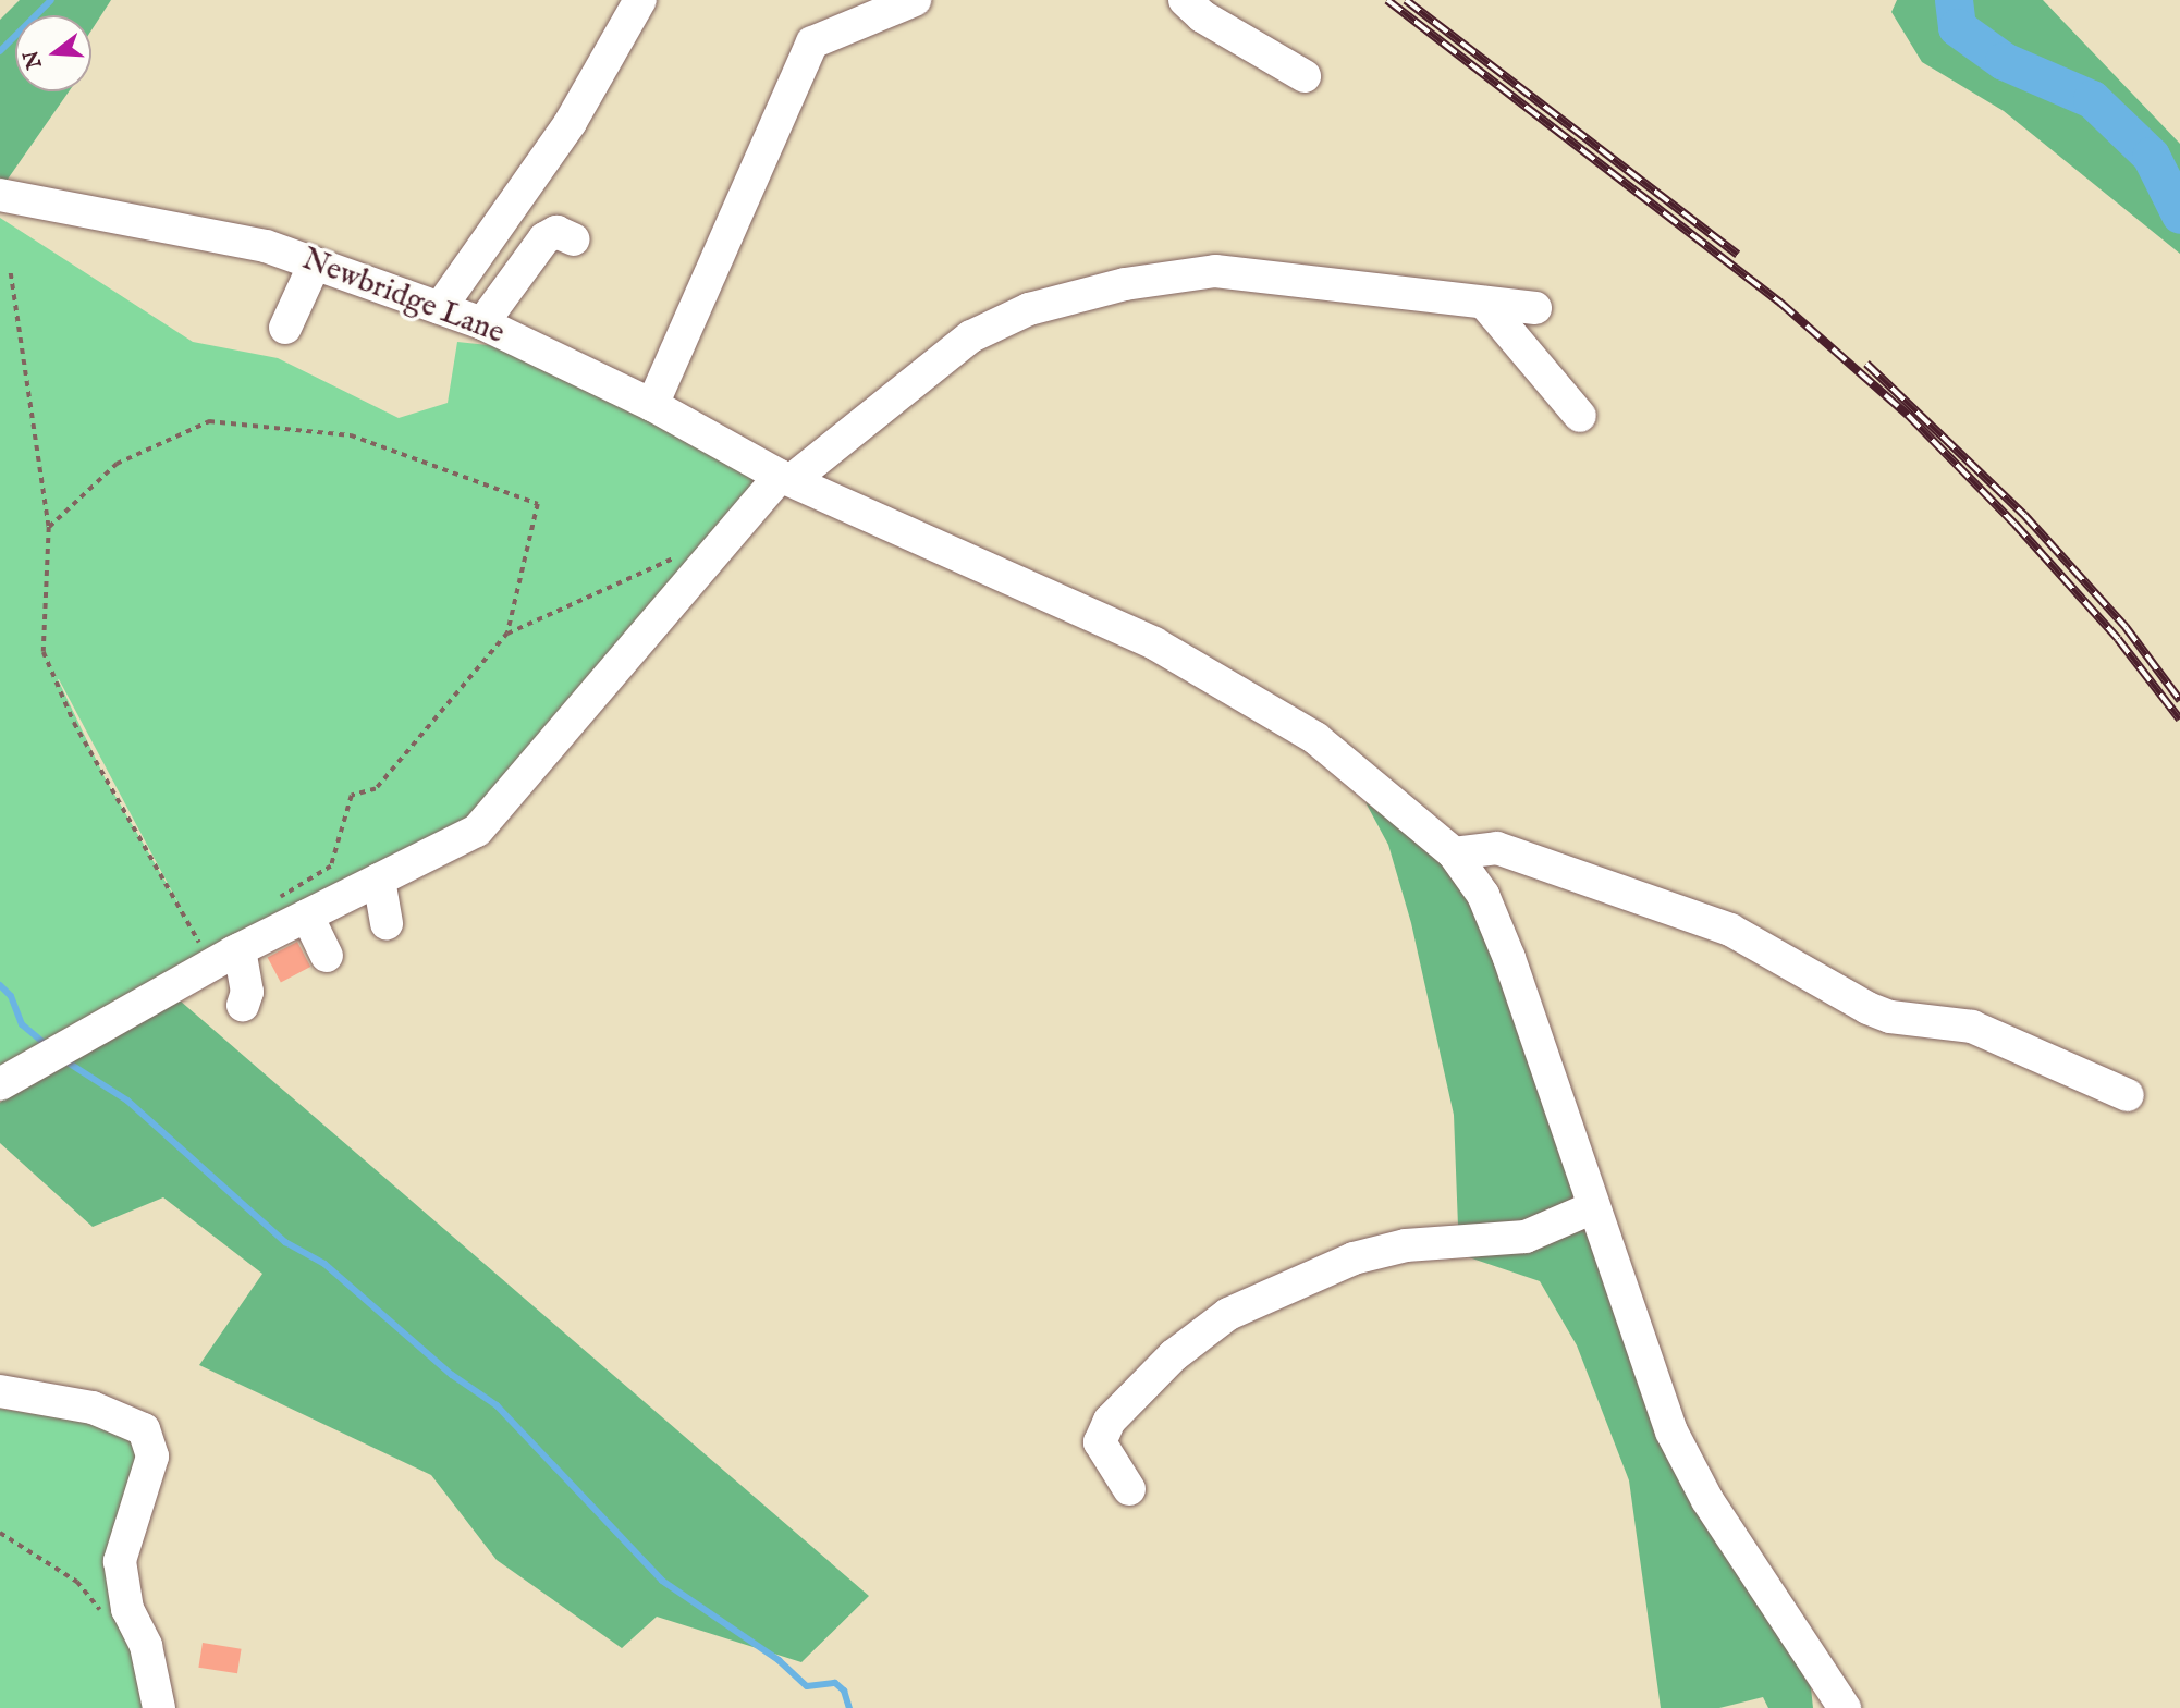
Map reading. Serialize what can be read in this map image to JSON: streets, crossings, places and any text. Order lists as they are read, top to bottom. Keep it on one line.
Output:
{"streets":{"street":["Newbridge Lane"]},"north":"left"}
